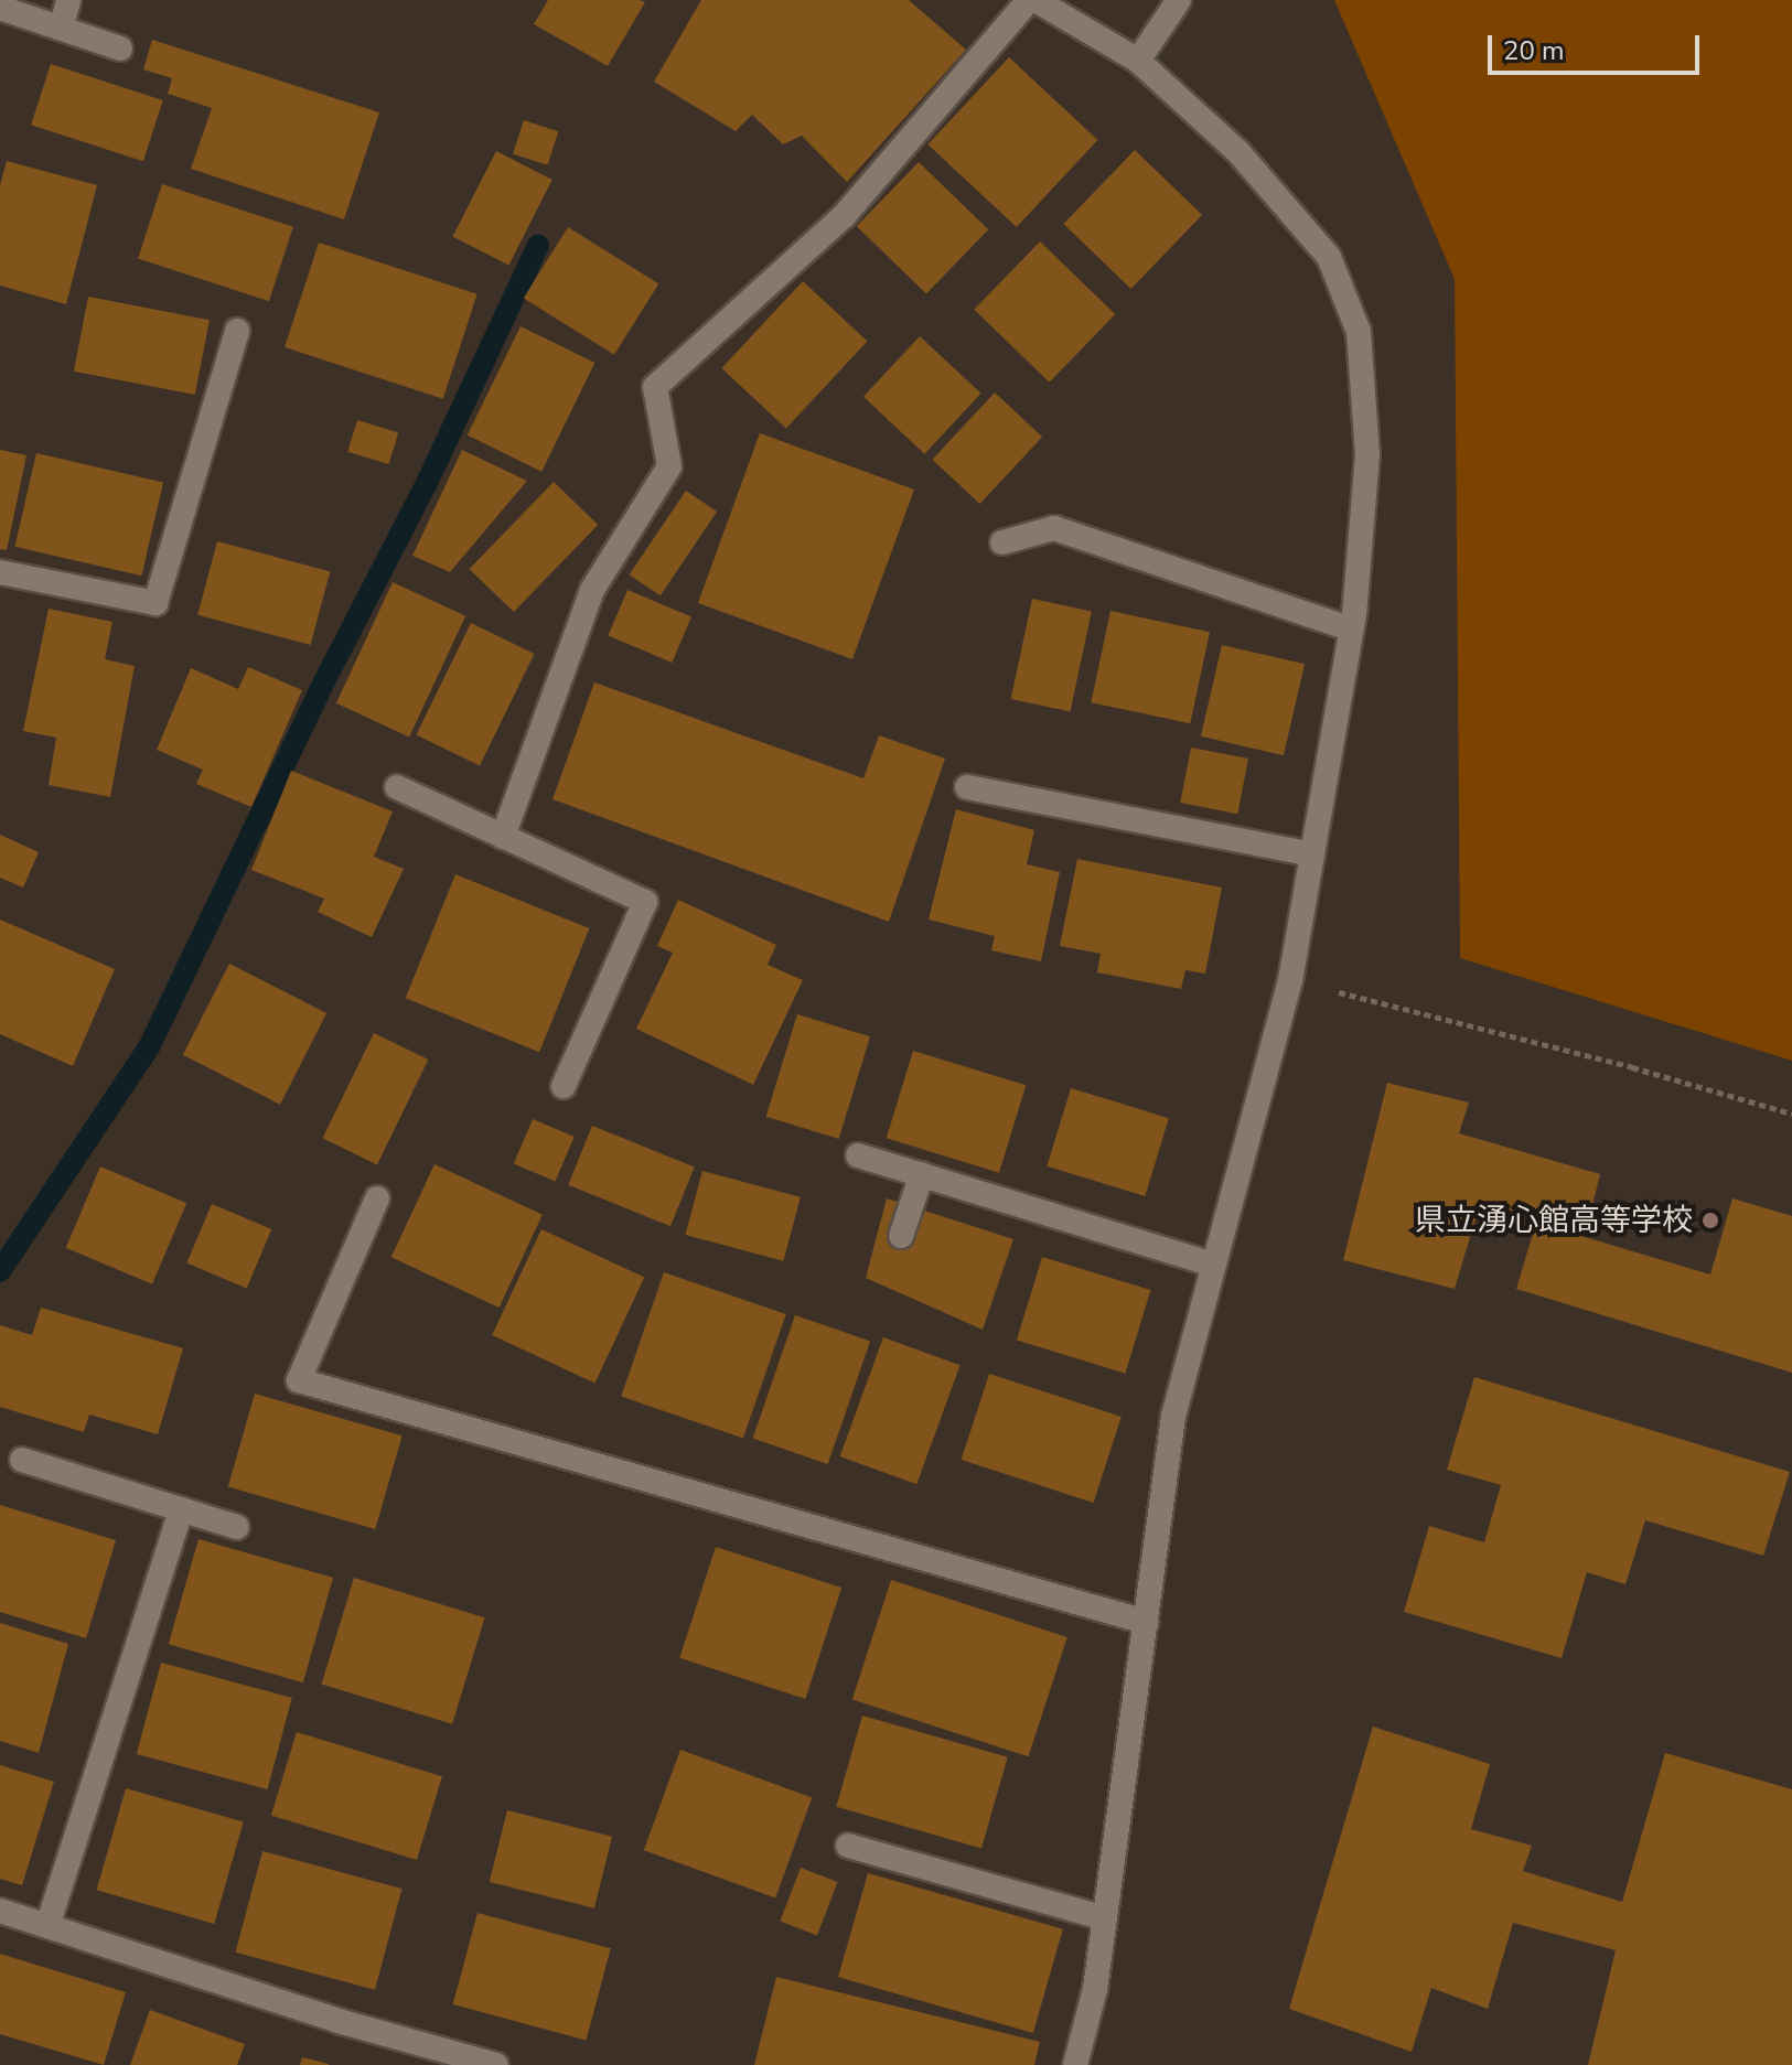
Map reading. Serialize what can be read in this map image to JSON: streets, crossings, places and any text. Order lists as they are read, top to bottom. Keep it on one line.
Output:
{"places":["県立湧心館高等学校"],"scale_bar":"20 m"}
